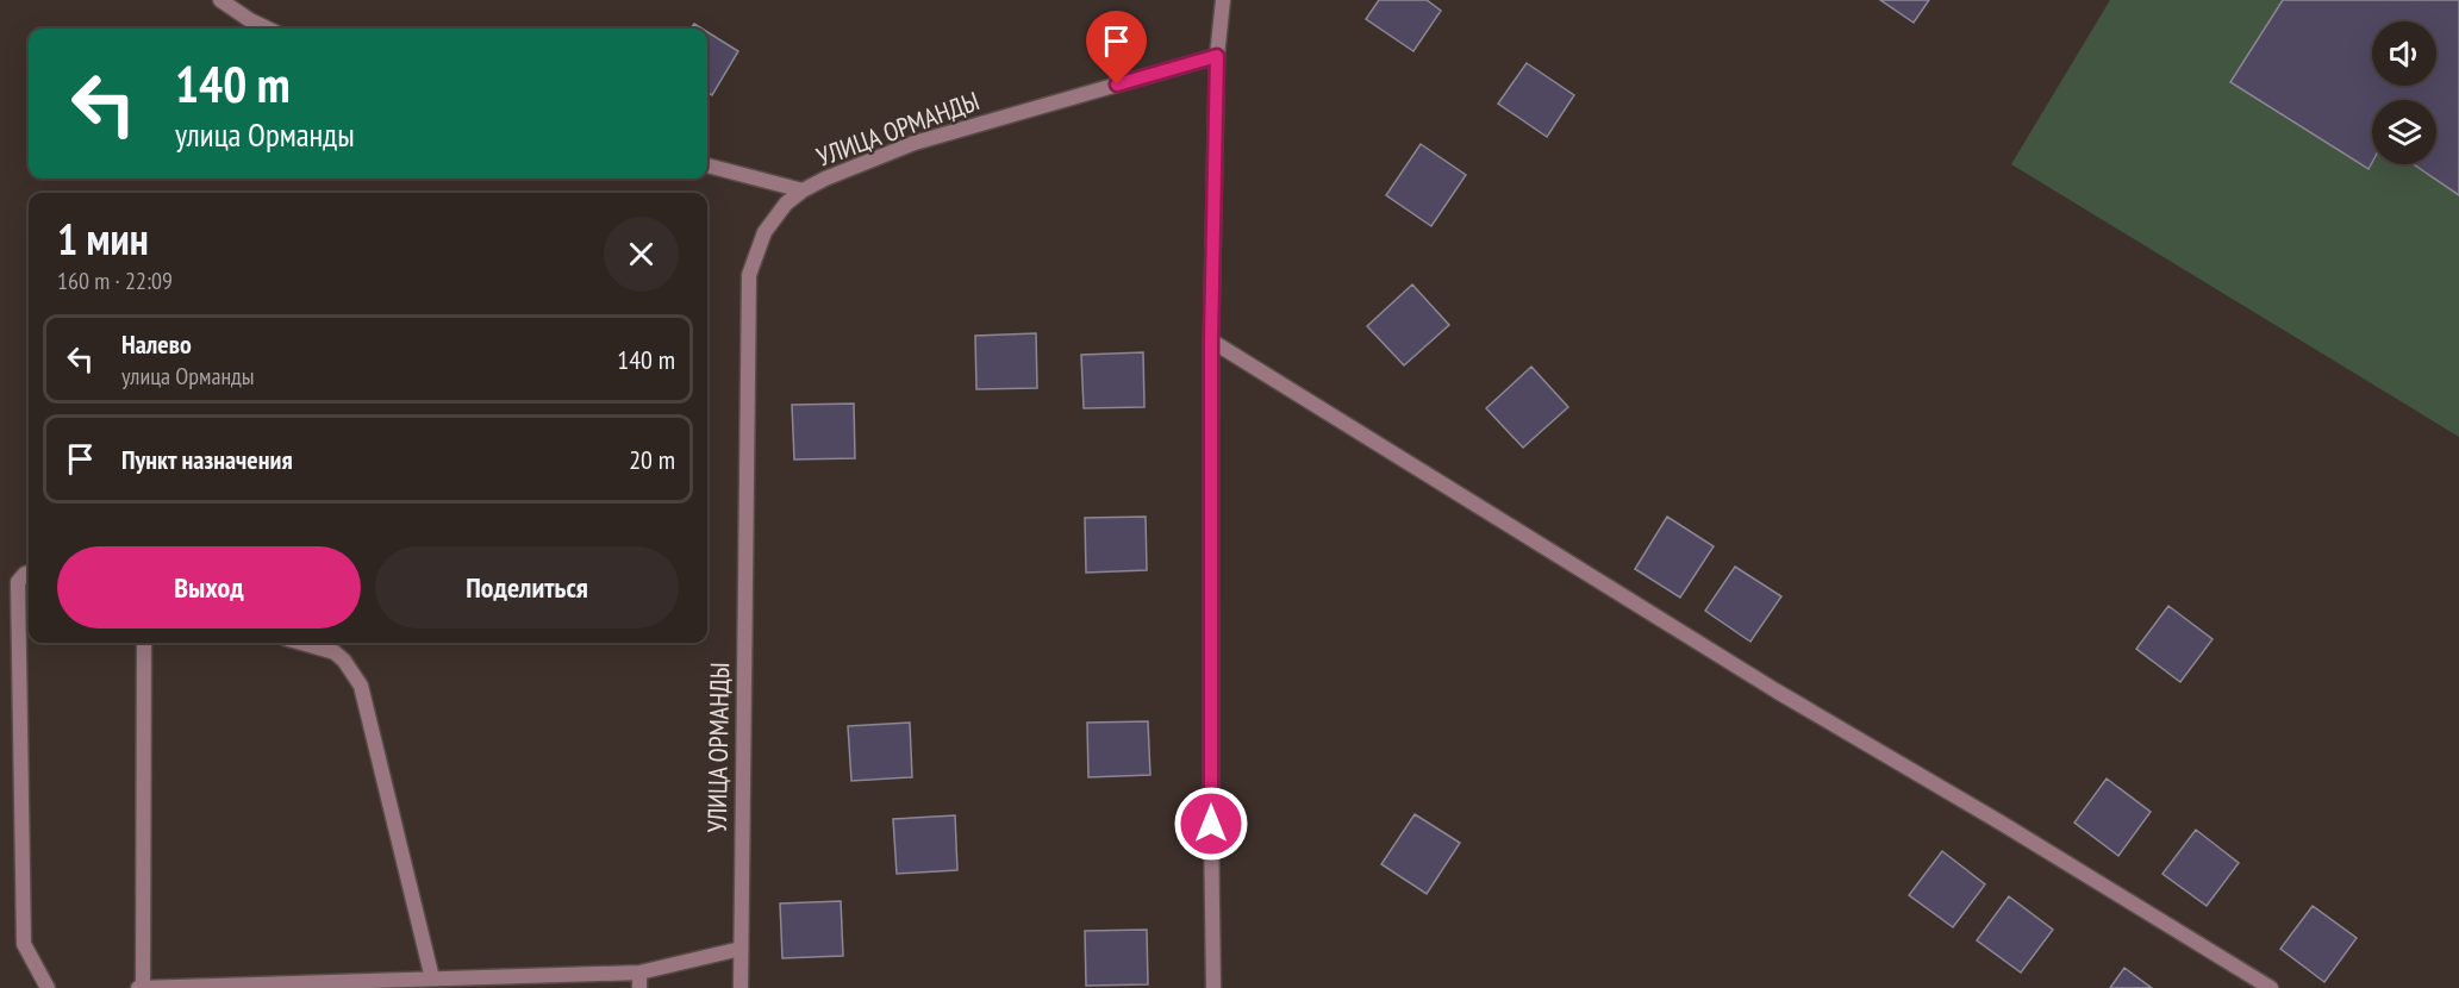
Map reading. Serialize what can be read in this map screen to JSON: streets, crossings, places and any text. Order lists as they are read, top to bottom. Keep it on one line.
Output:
{"streets":{"street":["УЛИЦА ОРМАНДЫ"]},"page":{"turn":["140 m","улица Орманды"],"heading":["1 мин","160 m · 22:09"],"list":[{"name":"Налево","note":"улица Орманды","value":"140 m"},{"name":"Пункт назначения","value":"20 m"}],"buttons":["Выход","Поделиться"]}}
